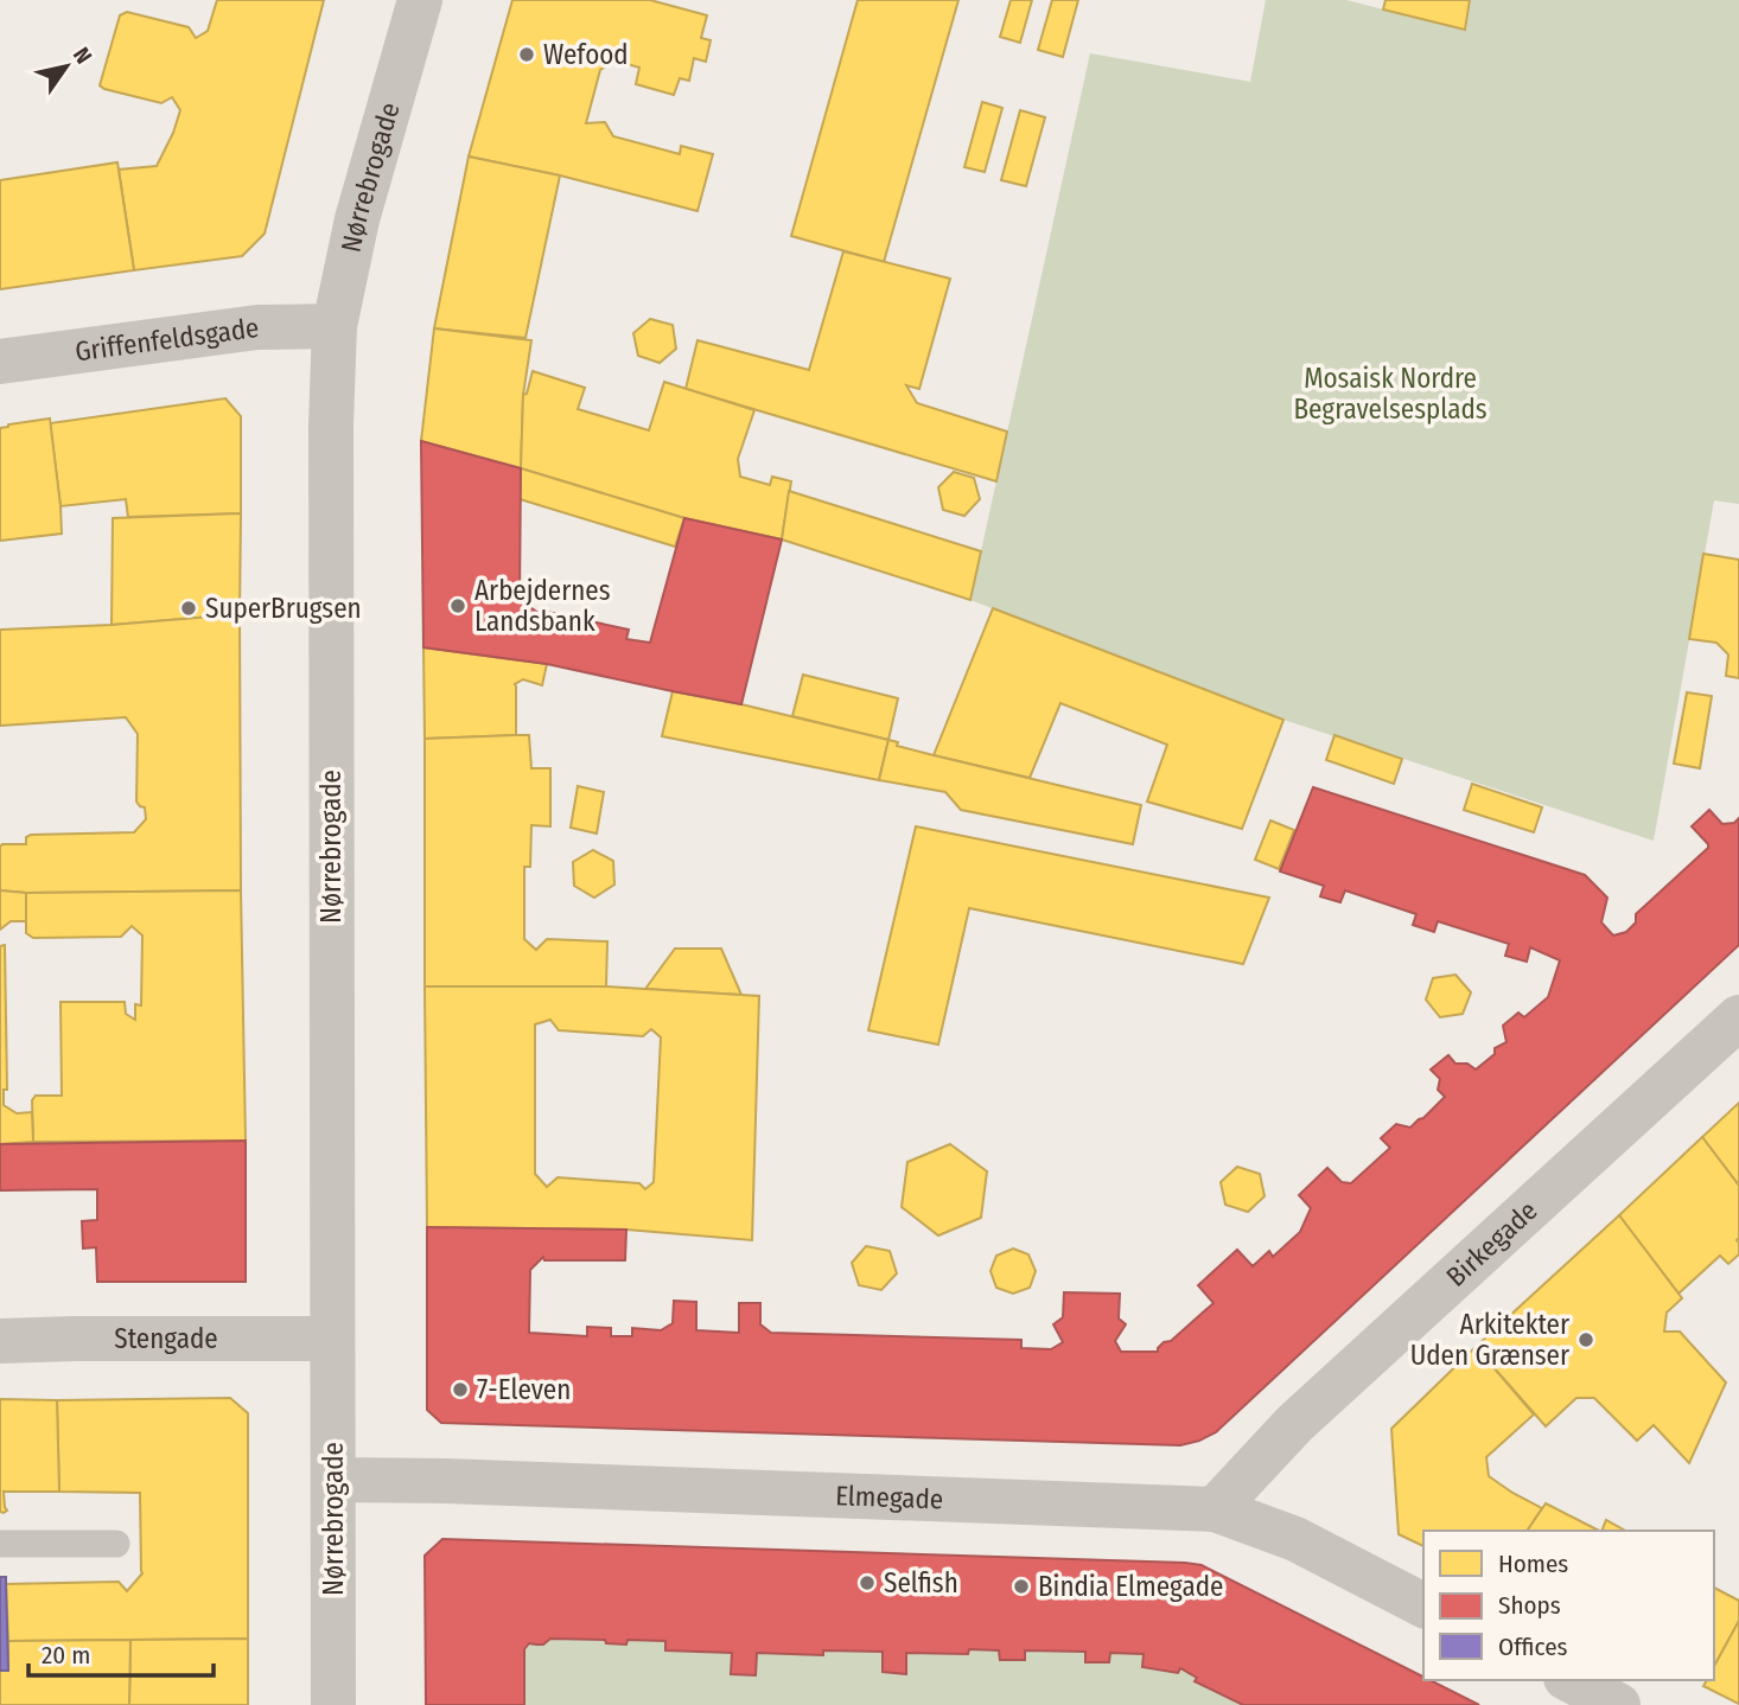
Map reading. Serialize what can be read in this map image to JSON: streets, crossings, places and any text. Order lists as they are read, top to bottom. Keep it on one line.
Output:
{"streets":{"street":["Nørrebrogade","Griffenfeldsgade","Birkegade","Stengade","Elmegade"]},"crossings":[["Nørrebrogade","Griffenfeldsgade"],["Nørrebrogade","Stengade"],["Nørrebrogade","Elmegade"],["Birkegade","Elmegade"]],"parks":["Mosaisk Nordre Begravelsesplads"],"places":["Wefood","Arbejdernes Landsbank","SuperBrugsen","Arkitekter Uden Grænser","7-Eleven","Selfish","Bindia Elmegade"],"legend":["Homes","Shops","Offices"],"scale_bar":"20 m","north":"top right"}
